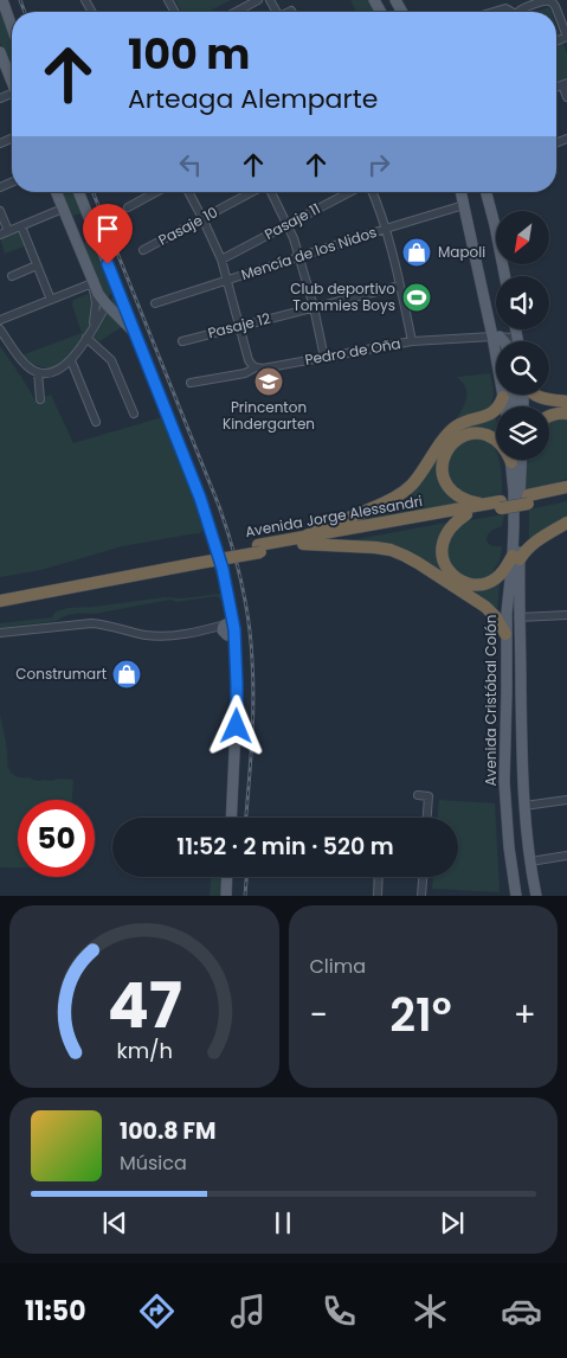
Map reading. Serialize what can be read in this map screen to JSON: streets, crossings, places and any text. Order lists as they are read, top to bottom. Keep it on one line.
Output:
{"streets":{"highway":["Avenida Jorge Alessandri"],"main road":["Avenida Cristóbal Colón"],"street":["Pasaje 11","Pasaje 10","Mencía de los Nidos","Pasaje 12","Pedro de Oña"]},"places":{"shop":["Mapoli","Construmart"],"sports":["Club deportivo Tommies Boys"],"school or university":["Princenton Kindergarten"]},"north":"bottom left","page":{"turn":["100 m","Arteaga Alemparte"],"limit":"50","trip":"11:52 · 2 min · 520 m","tile":"Clima","heat":["−","21°","+"],"song":["100.8 FM","Música"],"tabs":"11:50","gauge":["47","km/h"]}}
